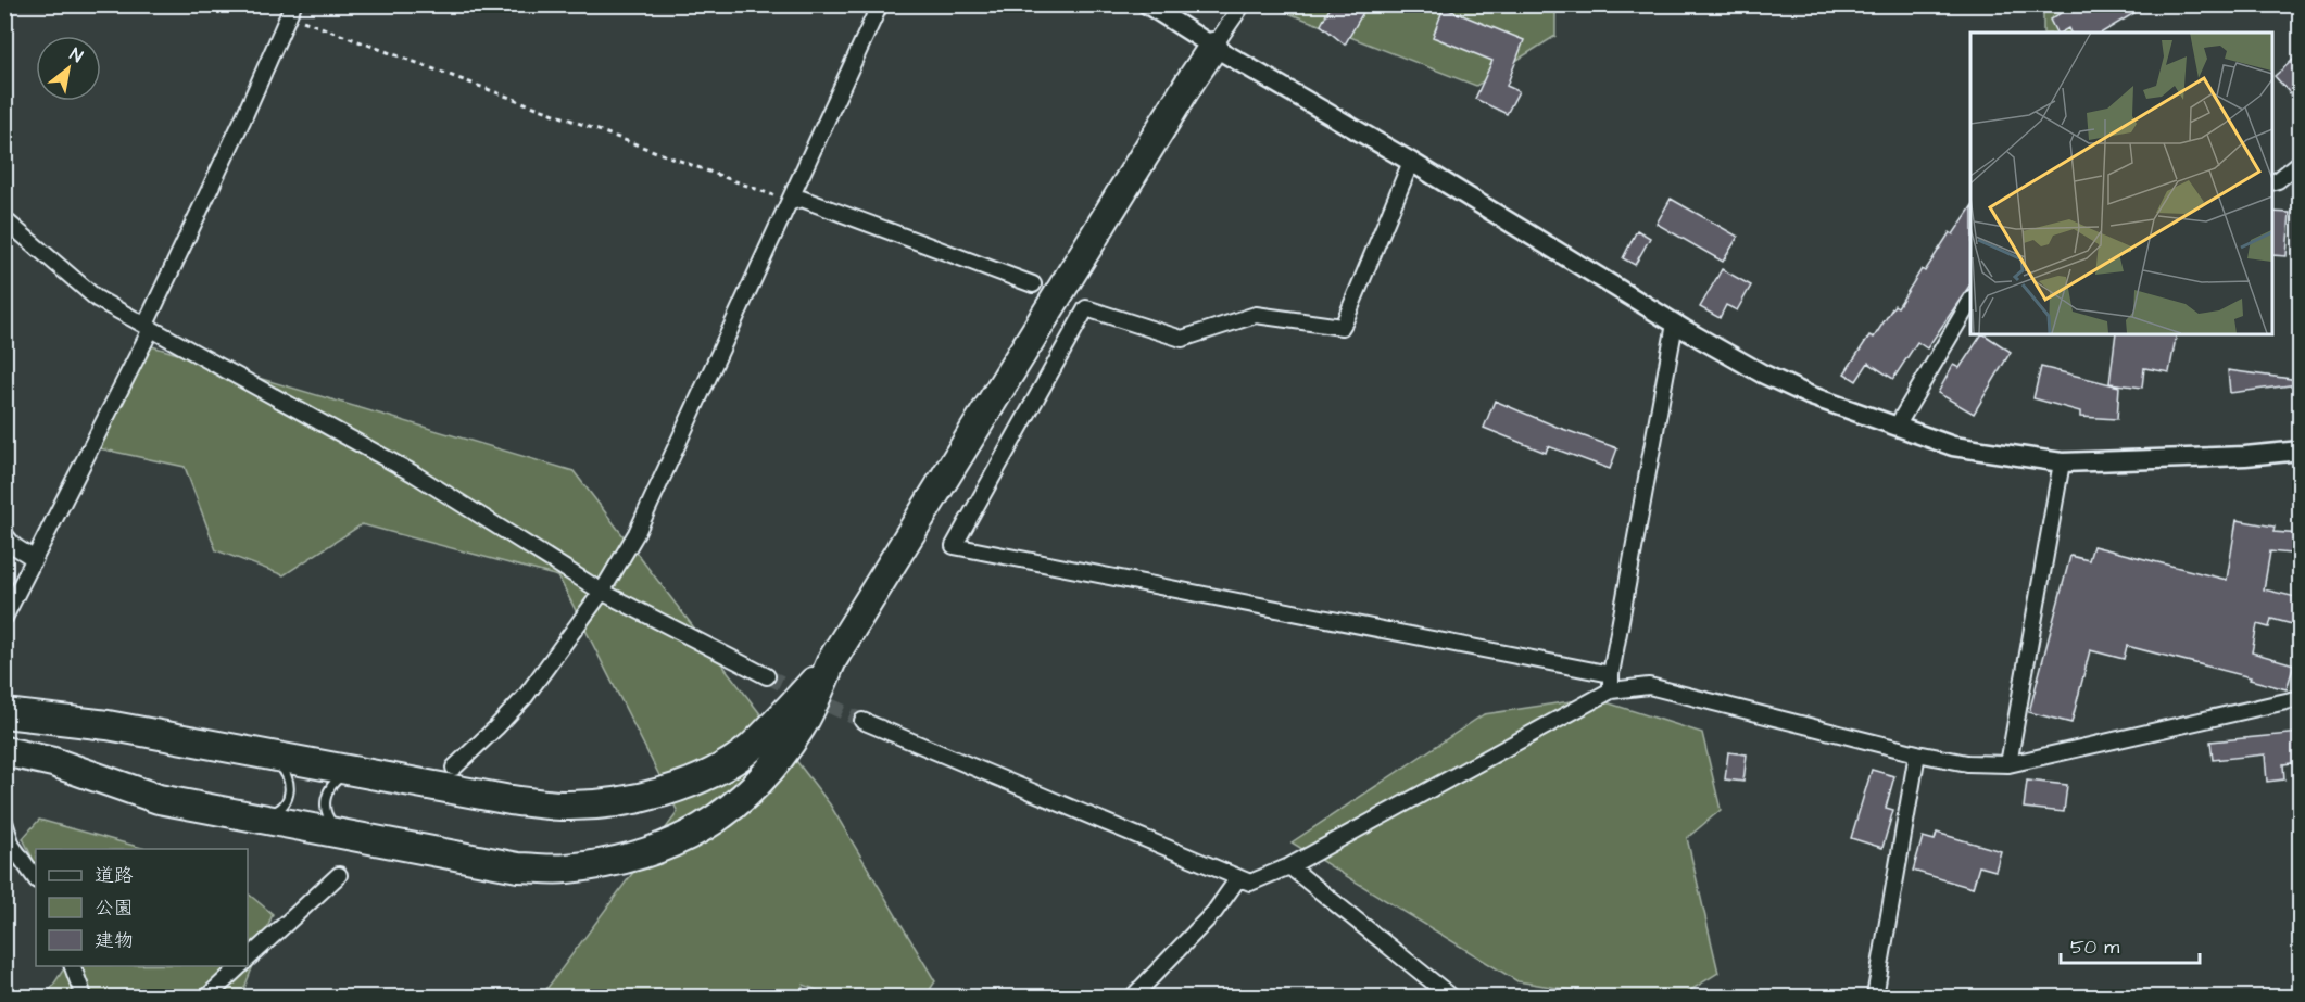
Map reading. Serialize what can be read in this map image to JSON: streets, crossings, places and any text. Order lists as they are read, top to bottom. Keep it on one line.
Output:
{"legend":["道路","公園","建物"],"scale_bar":"50 m","north":"top right"}
